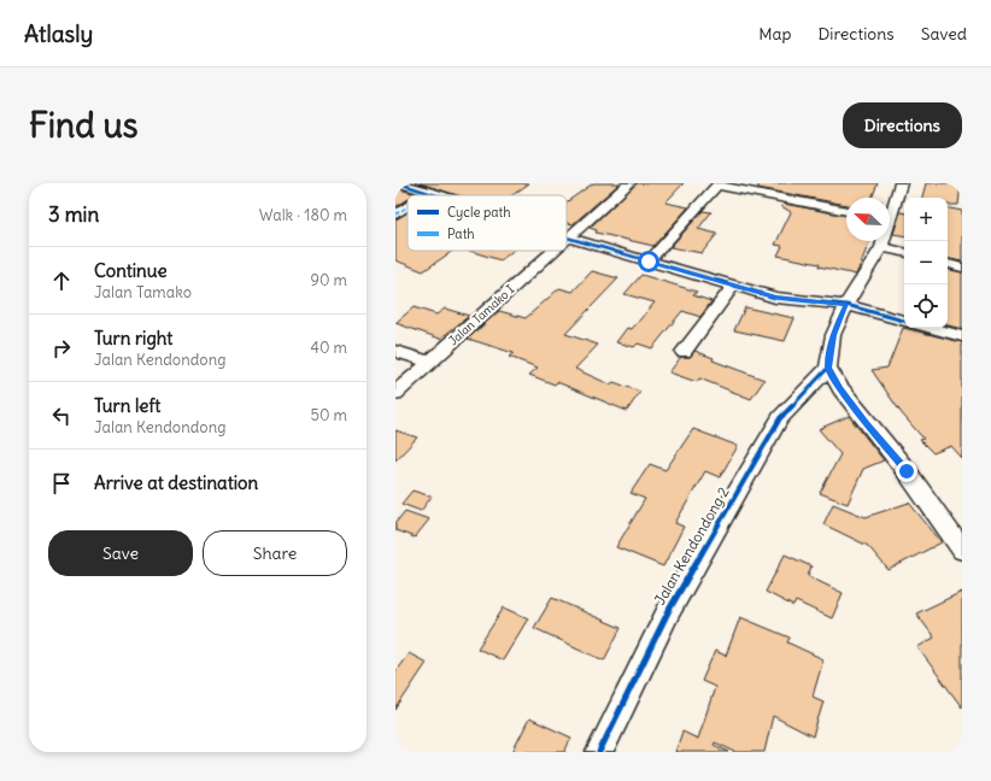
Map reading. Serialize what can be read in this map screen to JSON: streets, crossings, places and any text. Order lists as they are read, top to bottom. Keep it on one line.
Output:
{"streets":{"street":["Jalan Tamako I","Jalan Kendondong 2"]},"legend":["Cycle path","Path"],"north":"top left","page":{"header":"Atlasly","nav":["Map","Directions","Saved"],"buttons":["Directions",["Save","Share"]],"title":"Find us","heading":["3 min","Walk · 180 m"],"map_buttons":["+","−"],"list":[["Continue","Jalan Tamako","90 m"],["Turn right","Jalan Kendondong","40 m"],["Turn left","Jalan Kendondong","50 m"],"Arrive at destination"]}}
